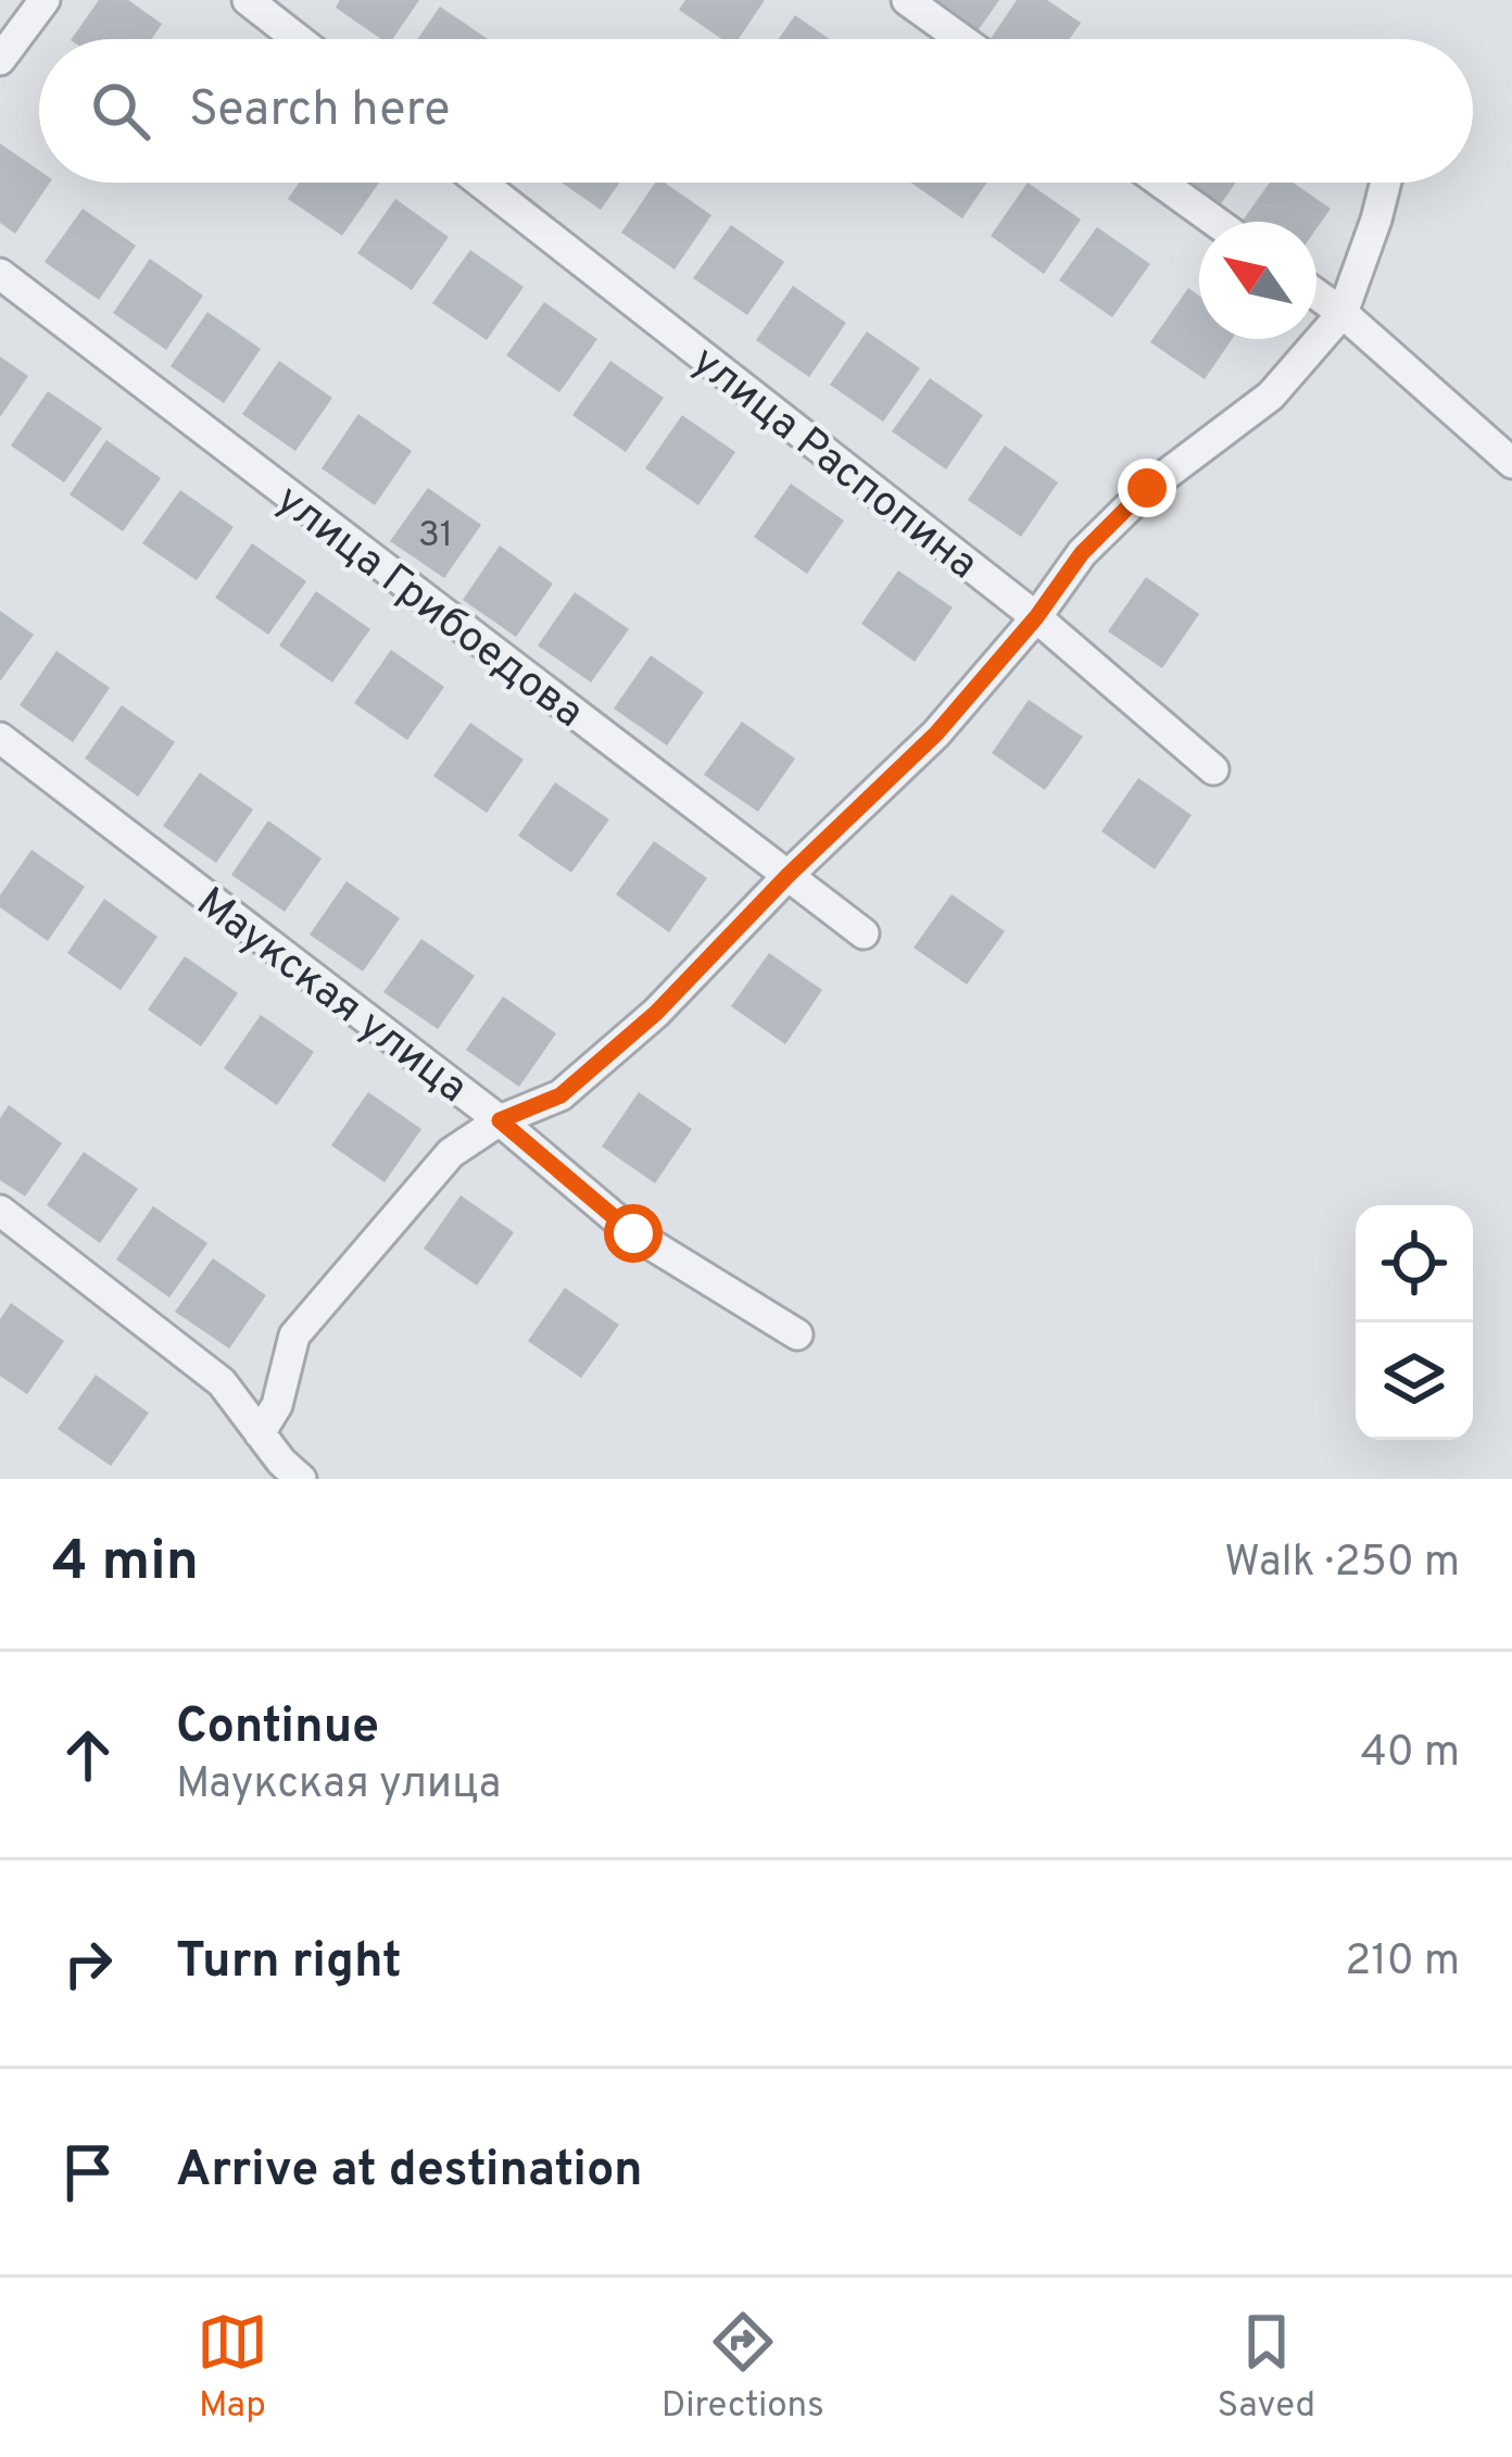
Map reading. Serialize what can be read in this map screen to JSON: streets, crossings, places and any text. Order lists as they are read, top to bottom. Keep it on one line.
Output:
{"streets":{"street":["улица Распопина","улица Грибоедова","Маукская улица"]},"house_numbers":["31"],"north":"top left","page":{"search":"Search here","heading":["4 min","Walk · 250 m"],"list":[["Continue","Маукская улица","40 m"],["Turn right","210 m"],"Arrive at destination"],"nav":["Map","Directions","Saved"]}}
